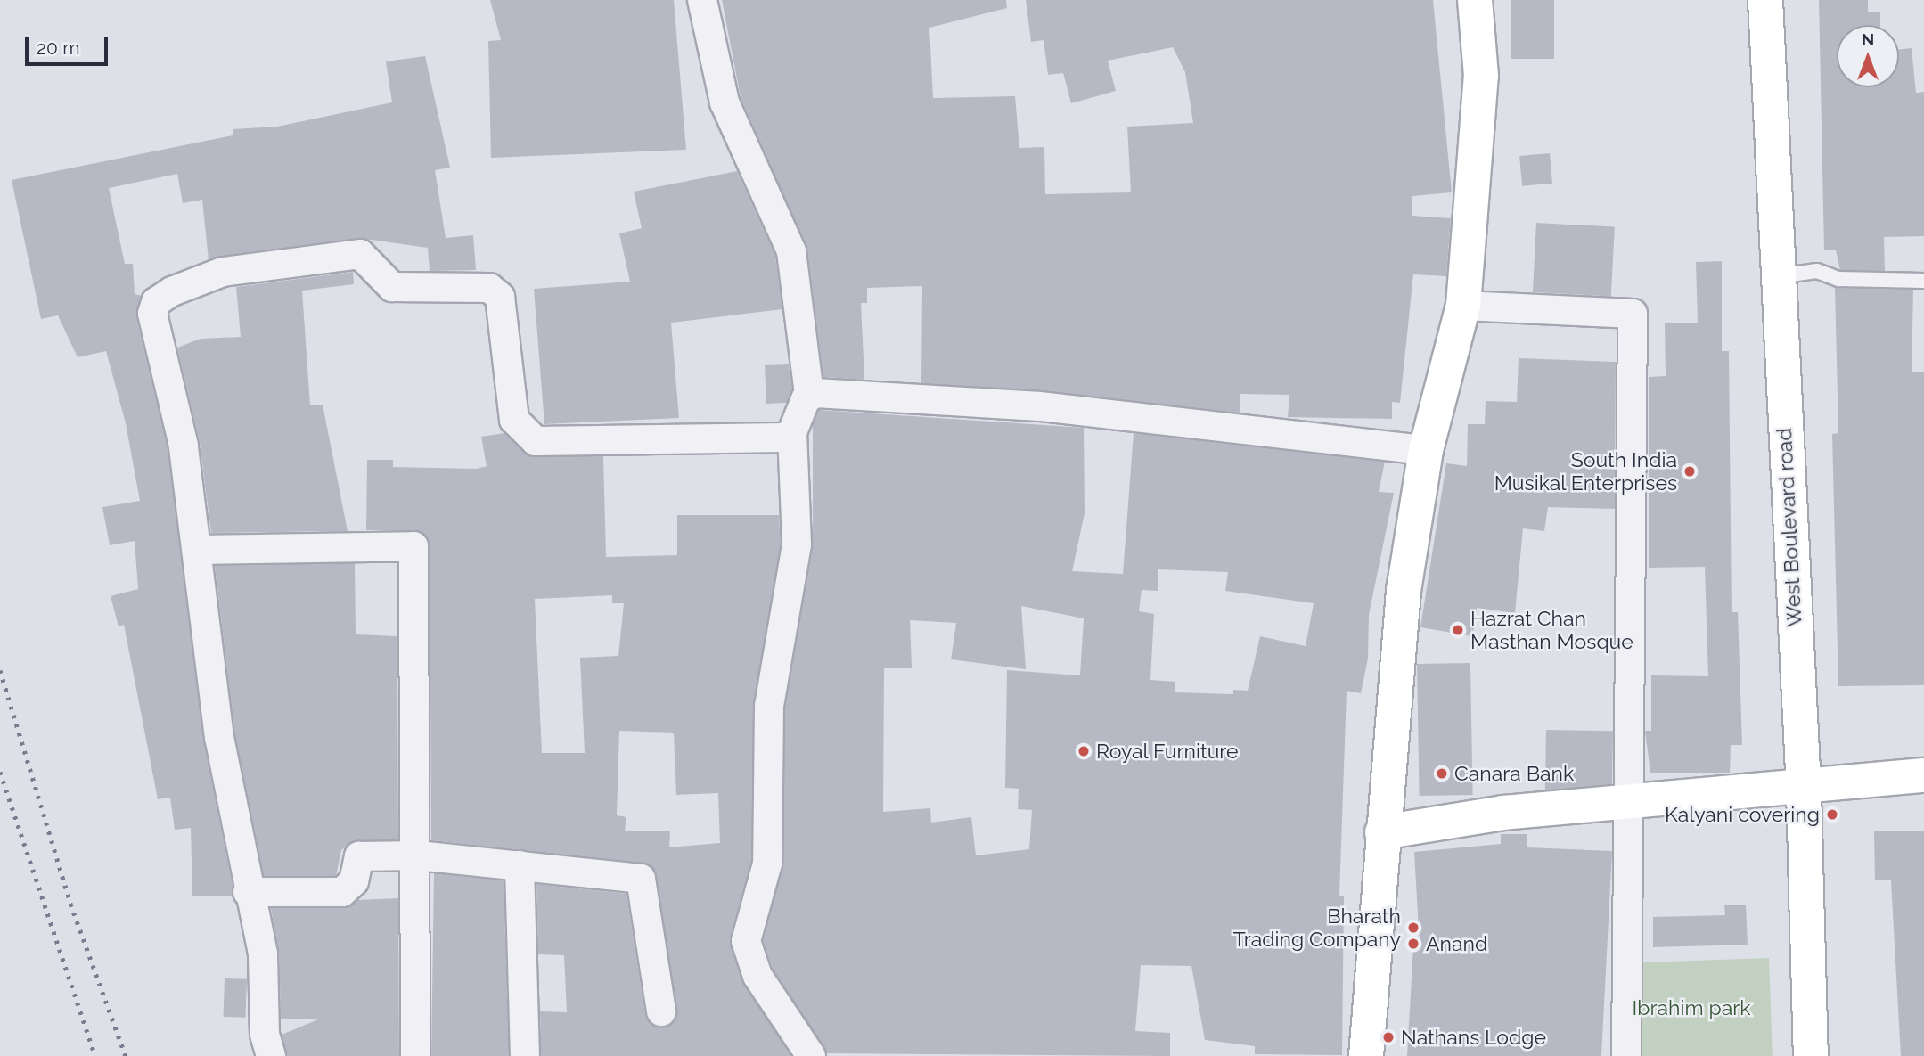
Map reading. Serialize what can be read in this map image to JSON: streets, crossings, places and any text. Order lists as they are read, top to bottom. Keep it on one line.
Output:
{"streets":{"main road":["West Boulevard road"]},"parks":["Ibrahim park"],"places":["South India Musikal Enterprises","Hazrat Chan Masthan Mosque","Royal Furniture","Canara Bank","Kalyani covering","Bharath Trading Company","Anand","Nathans Lodge"],"scale_bar":"20 m","north":"top"}
